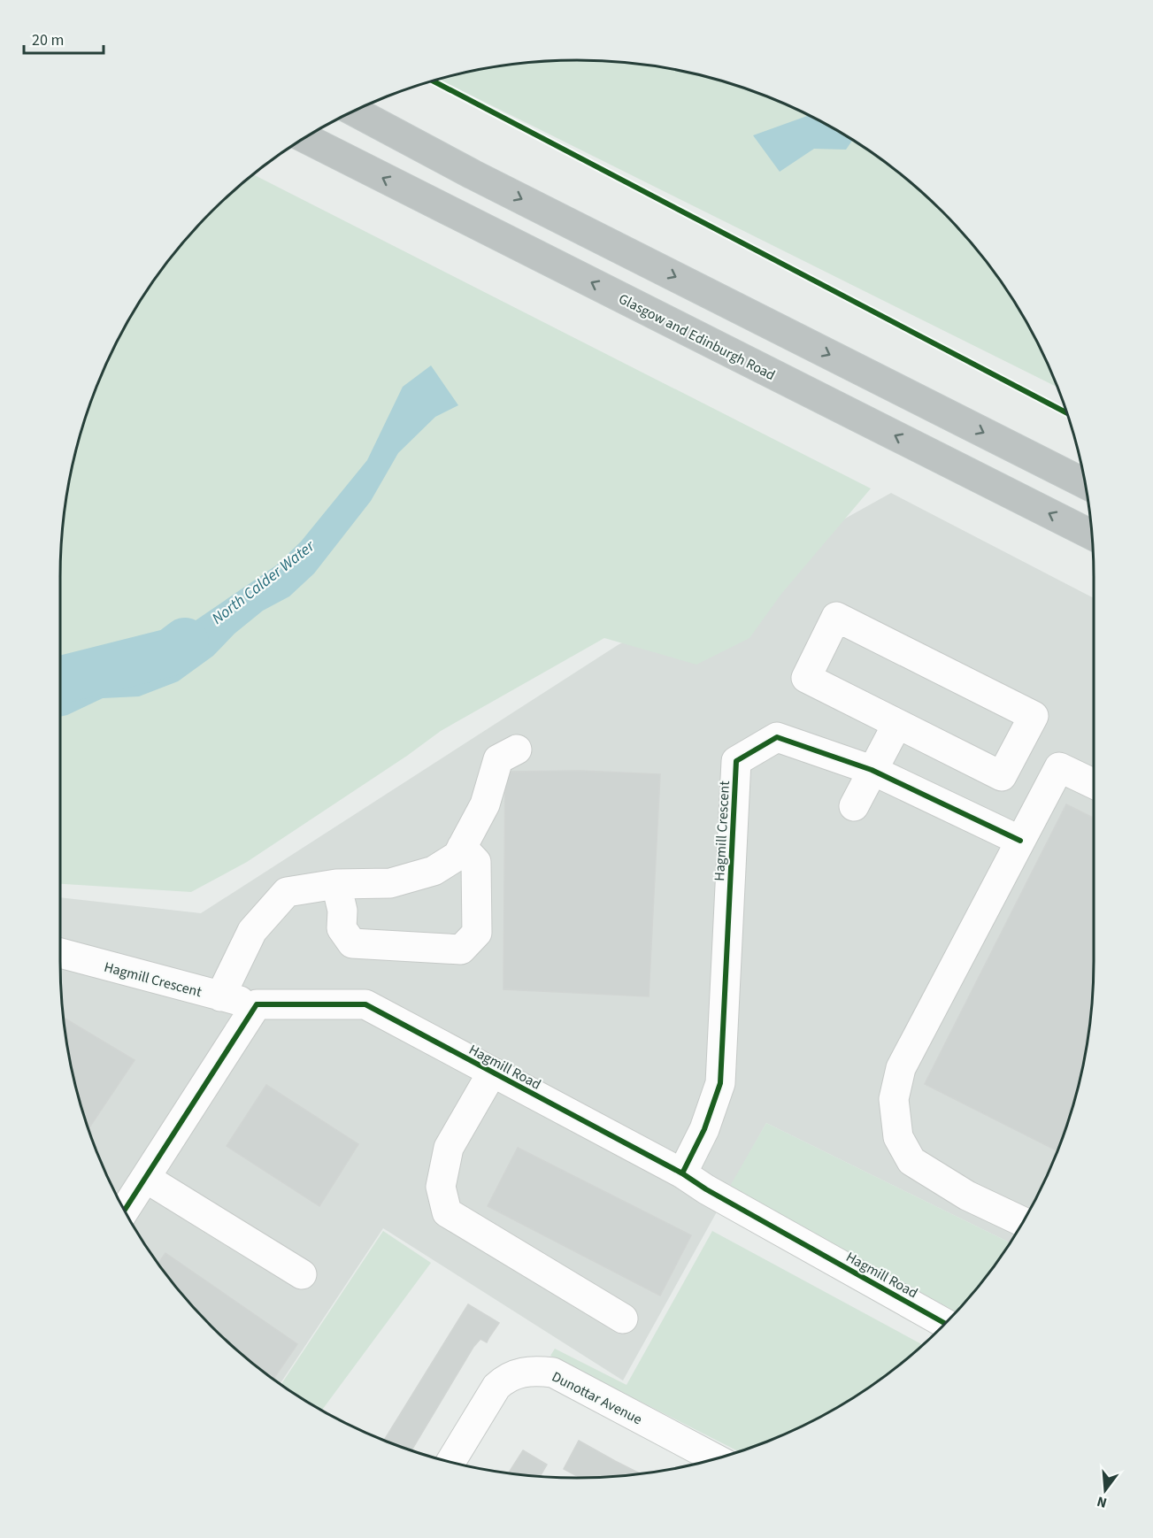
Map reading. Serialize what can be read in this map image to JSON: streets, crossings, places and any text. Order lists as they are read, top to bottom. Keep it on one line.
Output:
{"streets":{"highway":["Glasgow and Edinburgh Road"],"street":["Hagmill Crescent","Hagmill Road","Dunottar Avenue"]},"crossings":[["Hagmill Crescent","Hagmill Road"]],"water":["North Calder Water"],"scale_bar":"20 m","north":"bottom"}
